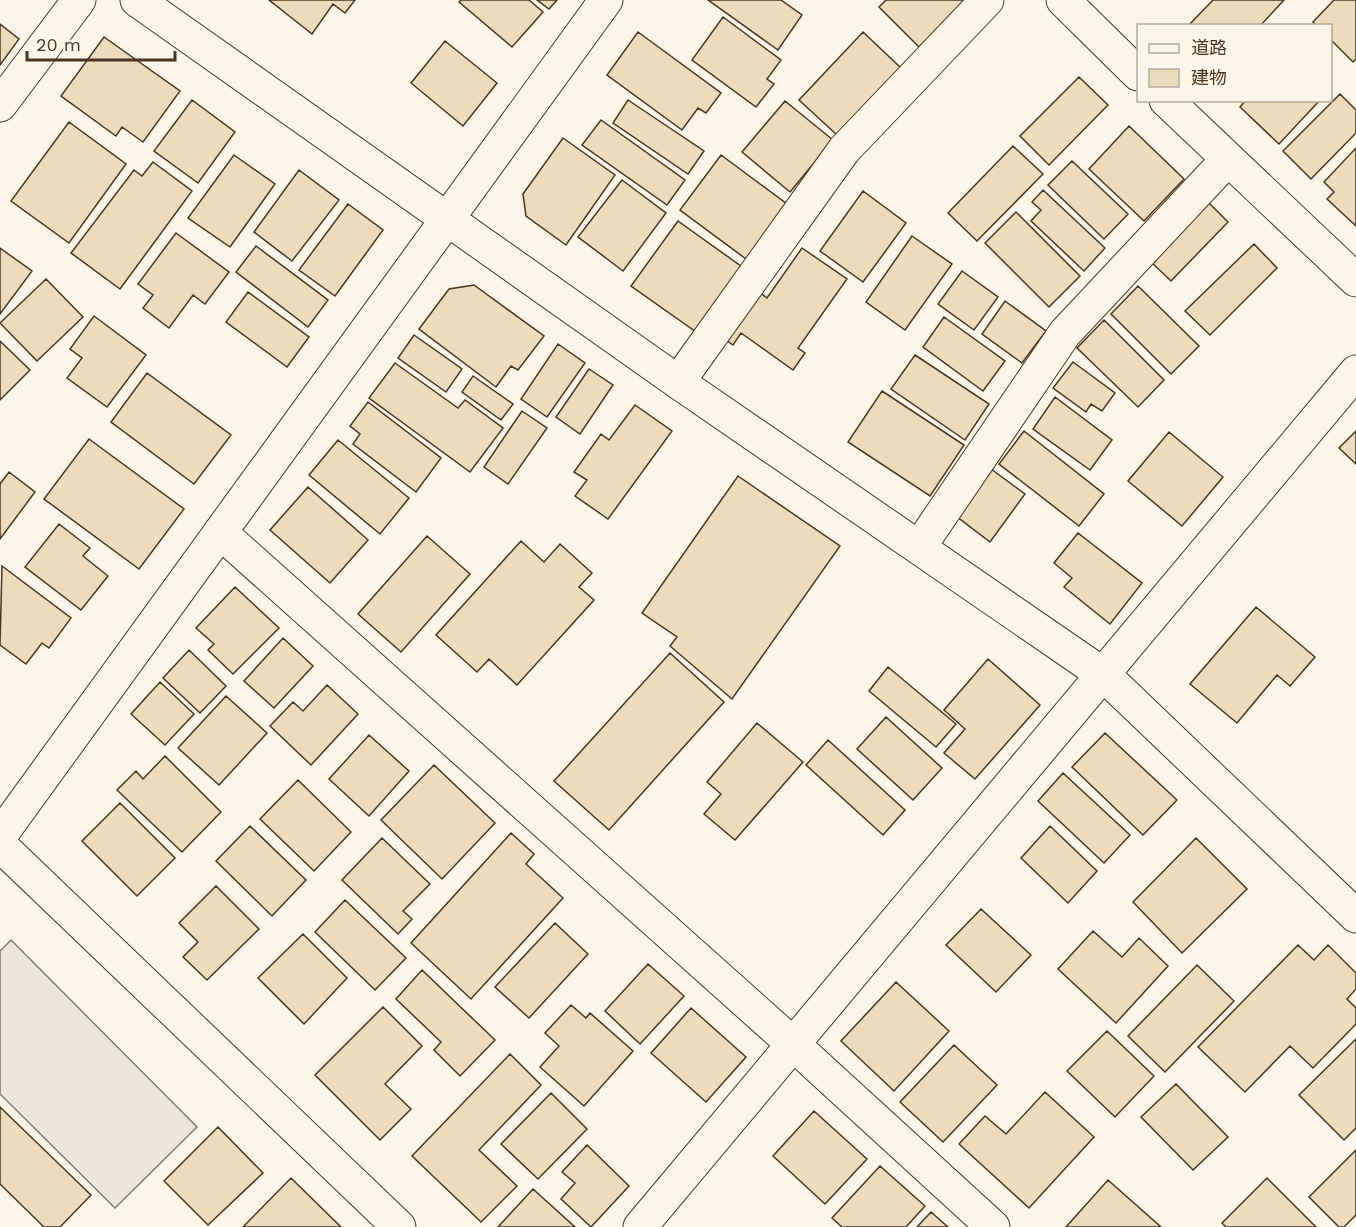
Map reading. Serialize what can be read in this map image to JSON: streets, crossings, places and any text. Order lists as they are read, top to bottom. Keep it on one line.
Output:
{"legend":["道路","建物"],"scale_bar":"20 m"}
